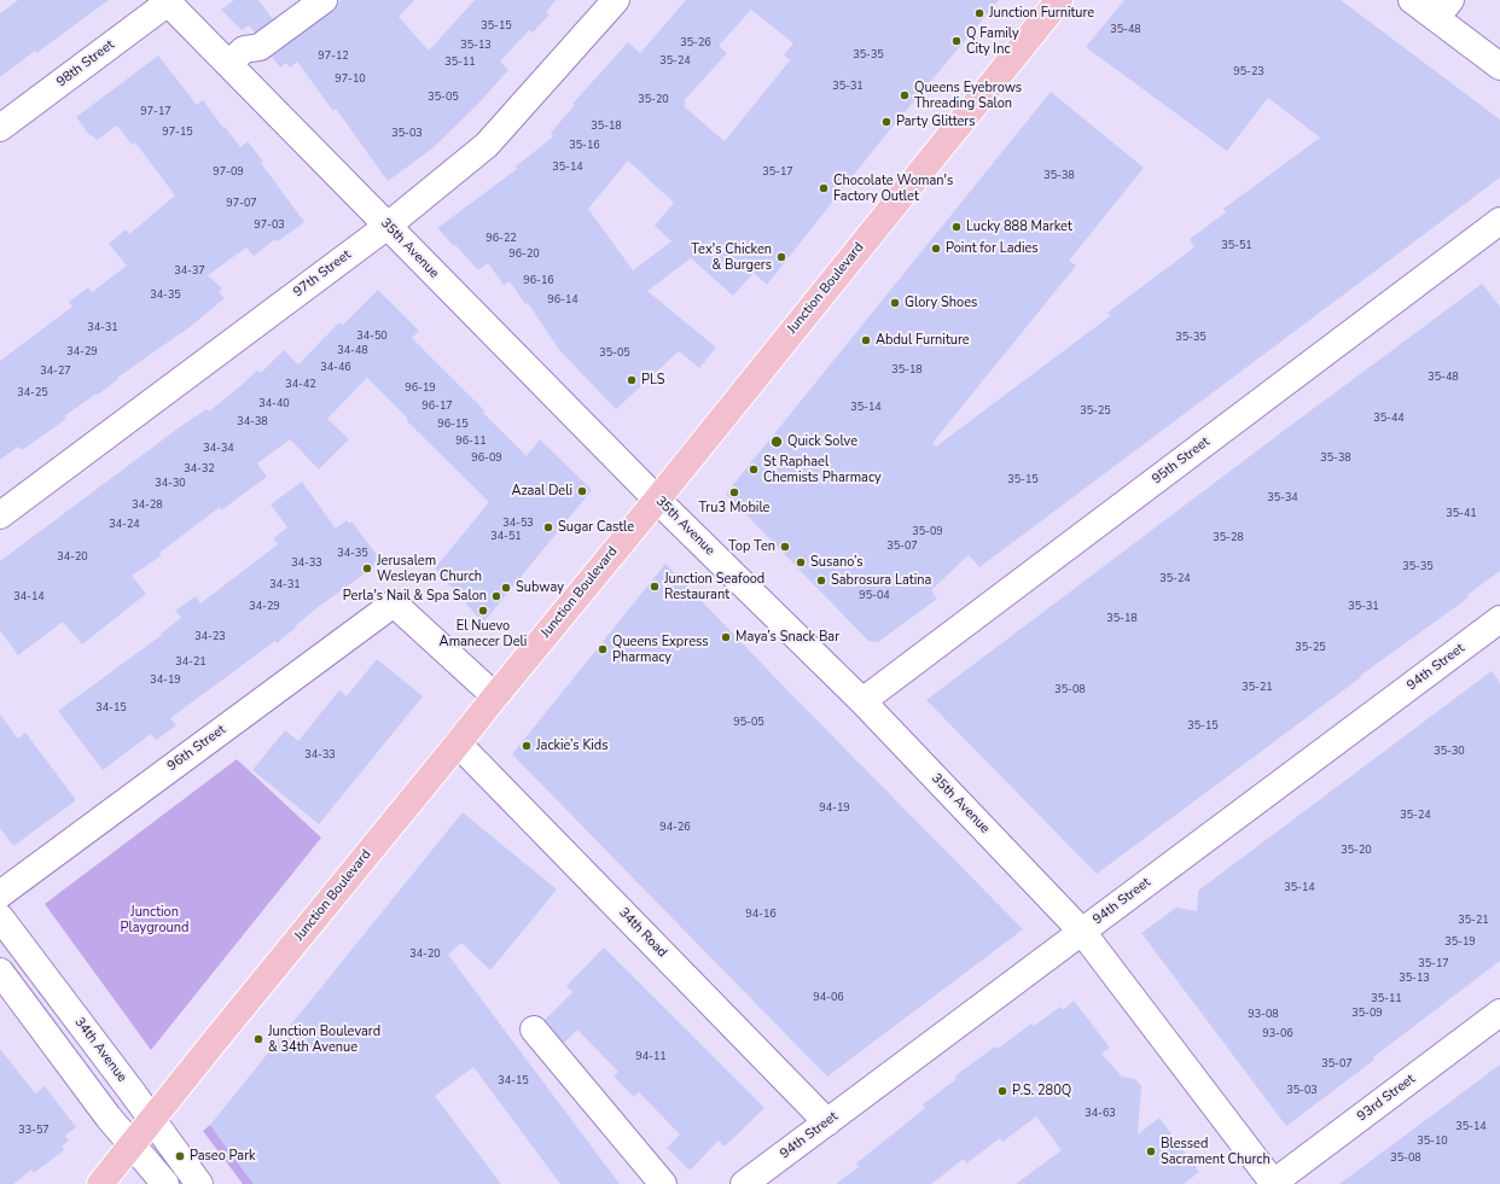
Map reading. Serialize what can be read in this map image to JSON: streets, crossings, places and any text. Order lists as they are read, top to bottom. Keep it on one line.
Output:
{"streets":{"main road":["Junction Boulevard"],"street":["98th Street","35th Avenue","97th Street","95th Street","94th Street","96th Street","34th Road","34th Avenue","93rd Street"]},"crossings":[["98th Street","35th Avenue"],["35th Avenue","97th Street"],["35th Avenue","Junction Boulevard"],["35th Avenue","95th Street"],["35th Avenue","94th Street"],["35th Avenue","93rd Street"],["Junction Boulevard","96th Street"],["Junction Boulevard","34th Road"],["Junction Boulevard","34th Avenue"],["94th Street","34th Road"]],"parks":["Junction Playground"],"places":["Junction Furniture","Q Family City Inc","Queens Eyebrows Threading Salon","Party Glitters","Chocolate Woman's Factory Outlet","Lucky 888 Market","Point for Ladies","Tex's Chicken & Burgers","Glory Shoes","Abdul Furniture","PLS","Quick Solve","St Raphael Chemists Pharmacy","Azaal Deli","Tru3 Mobile","Sugar Castle","Top Ten","Susano’s","Jerusalem Wesleyan Church","Sabrosura Latina","Junction Seafood Restaurant","Subway","Perla's Nail & Spa Salon","El Nuevo Amanecer Deli","Maya’s Snack Bar","Queens Express Pharmacy","Jackie’s Kids","Junction Boulevard & 34th Avenue","P.S. 280Q","Blessed Sacrament Church","Paseo Park"],"house_numbers":["35-15","35-48","35-26","35-13","35-35","97-12","35-24","35-11","95-23","97-10","35-31","35-05","35-20","97-17","35-18","97-15","35-03","35-16","35-14","97-09","35-17","35-38","97-07","97-03","96-22","35-51","96-20","34-37","96-16","34-35","96-14","34-31","34-50","35-35","34-48","34-29","35-05","34-46","35-18","34-27","35-48","34-42","96-19","34-25","34-40","96-17","35-14","35-25","35-44","34-38","96-15","96-11","34-34","96-09","35-38","34-32","35-15","34-30","35-34","34-28","35-41","34-53","34-24","35-09","34-51","35-28","35-07","34-35","34-20","34-33","35-35","35-24","34-31","95-04","34-14","34-29","35-31","35-18","34-23","35-25","34-21","34-19","35-21","35-08","34-15","95-05","35-15","35-30","34-33","94-19","35-24","94-26","35-20","35-14","94-16","35-21","35-19","34-20","35-17","35-13","94-06","35-11","35-09","93-08","93-06","94-11","35-07","34-15","35-03","34-63","35-14","33-57","35-10","35-08"]}
